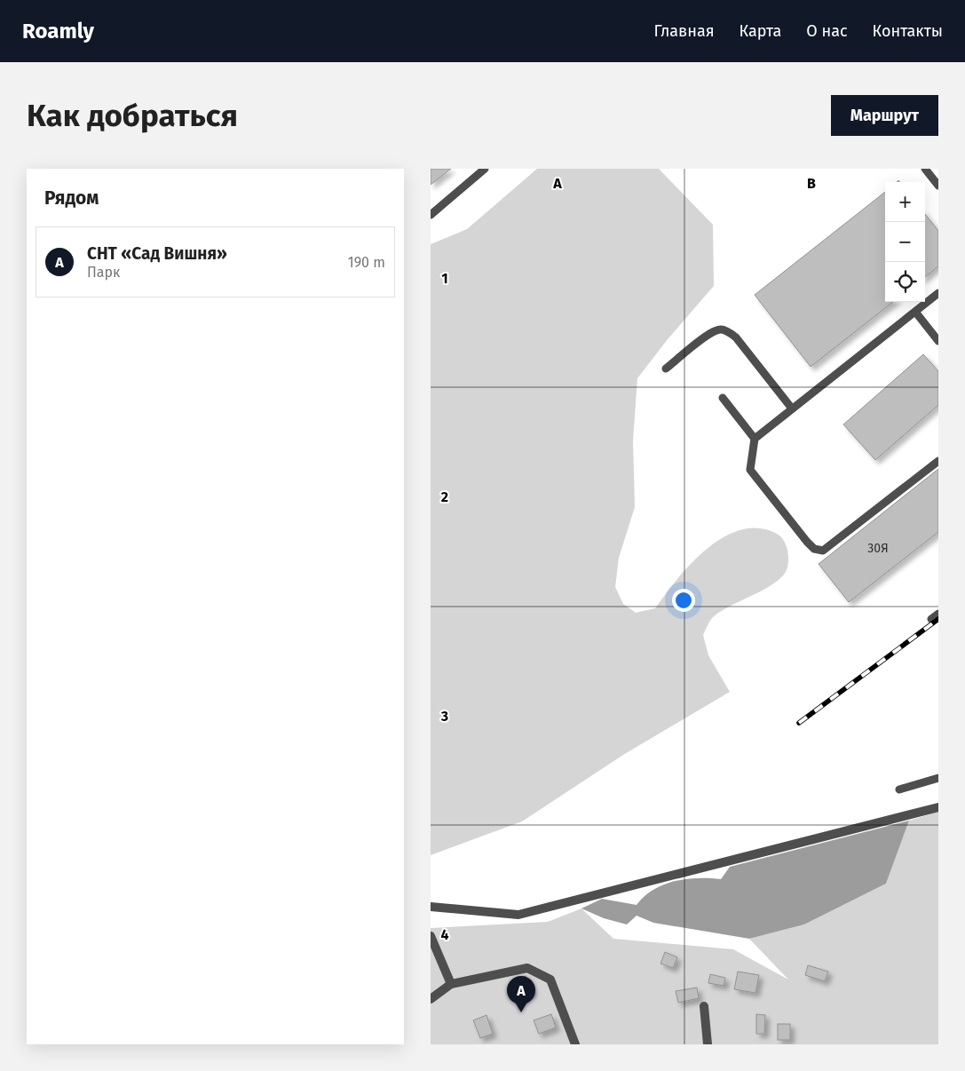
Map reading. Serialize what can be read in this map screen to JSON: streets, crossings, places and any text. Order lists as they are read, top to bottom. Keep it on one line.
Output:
{"house_numbers":["30Я"],"page":{"header":"Roamly","nav":["Главная","Карта","О нас","Контакты"],"buttons":"Маршрут","title":"Как добраться","heading":"Рядом","map_buttons":["+","−"],"list":[{"mark":"A","name":"СНТ «Сад Вишня»","note":"Парк","value":"190 m"}],"pins":"A"},"grid":{"columns":["A","B"],"rows":["1","2","3","4"]}}
